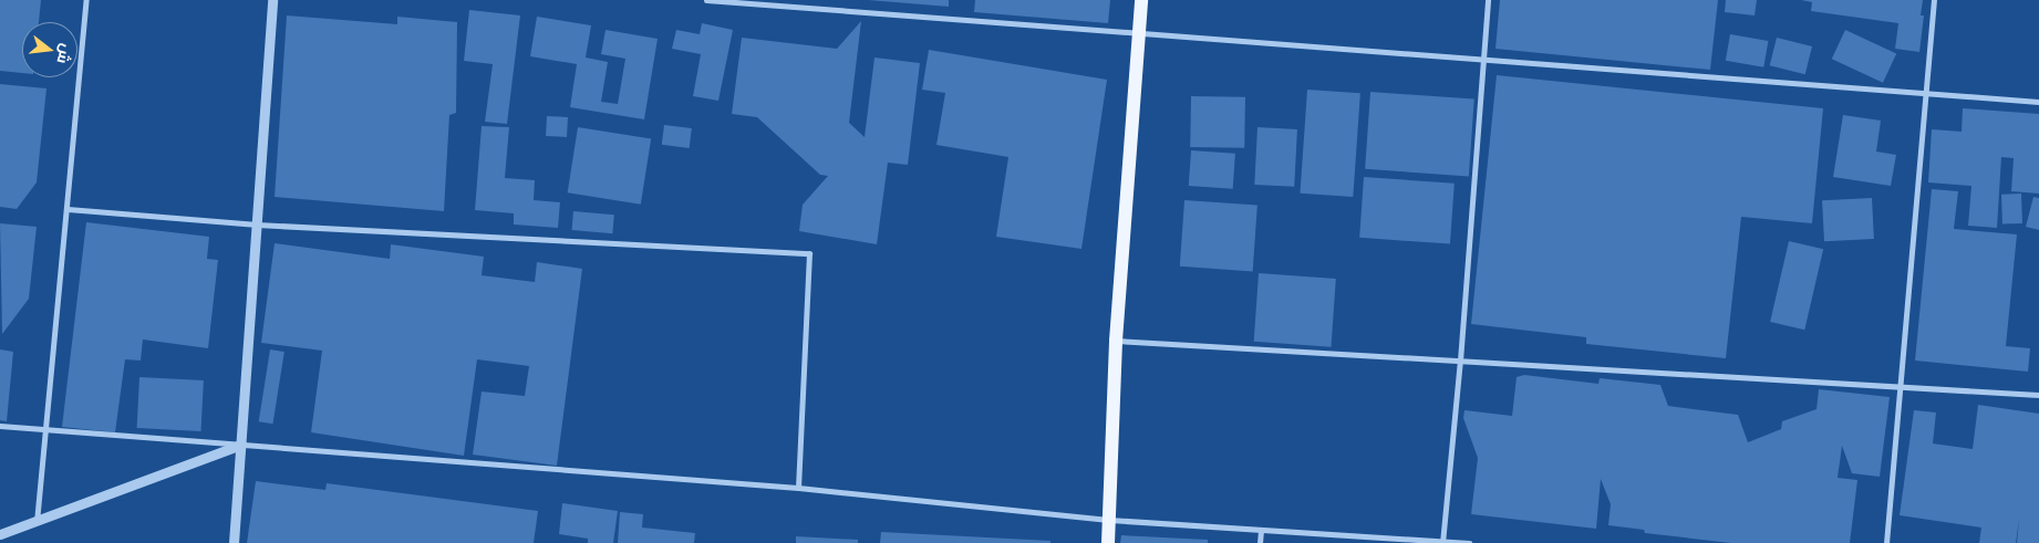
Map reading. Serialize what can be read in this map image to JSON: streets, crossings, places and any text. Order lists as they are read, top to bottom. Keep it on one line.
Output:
{"north":"right"}
